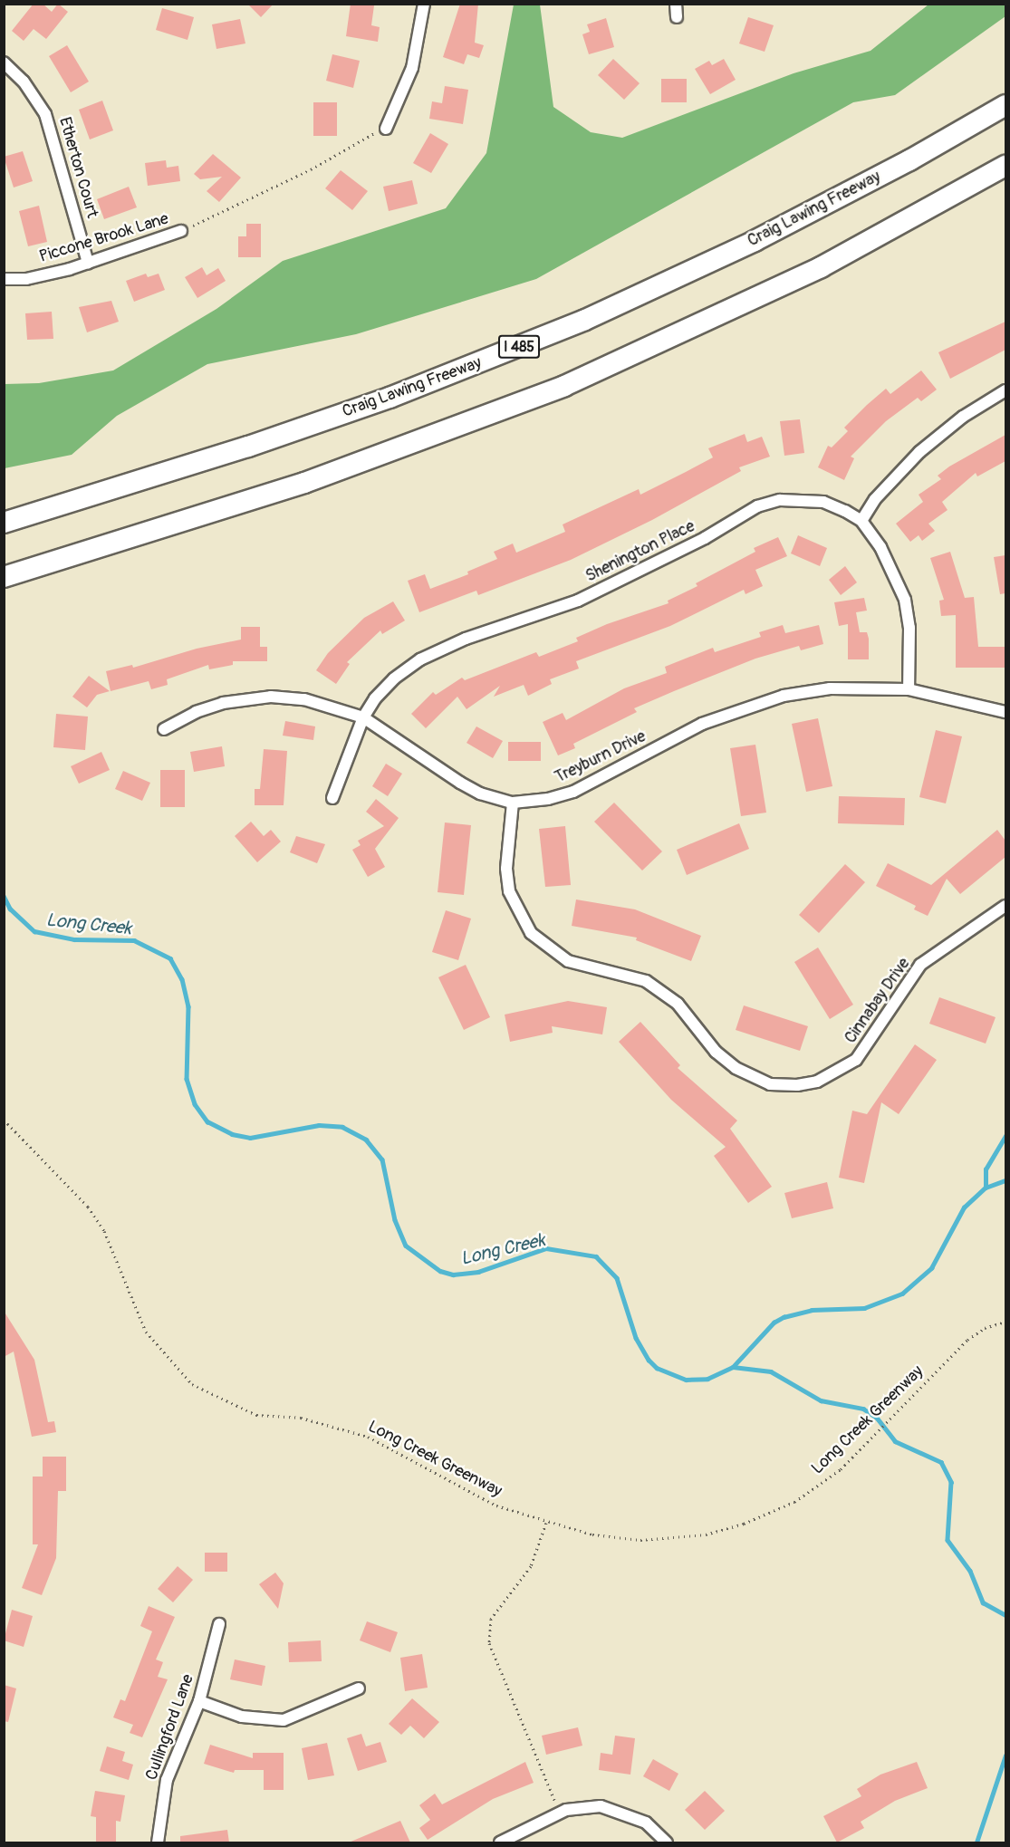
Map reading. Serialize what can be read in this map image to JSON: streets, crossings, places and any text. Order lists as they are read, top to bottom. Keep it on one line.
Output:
{"streets":{"highway":["Craig Lawing Freeway","I 485"],"street":["Etherton Court","Piccone Brook Lane","Shenington Place","Treyburn Drive","Cinnabay Drive","Cullingford Lane"],"path":["Long Creek Greenway"]},"crossings":[["Etherton Court","Piccone Brook Lane"],["Shenington Place","Treyburn Drive"],["Treyburn Drive","Cinnabay Drive"]],"water":["Long Creek"]}
